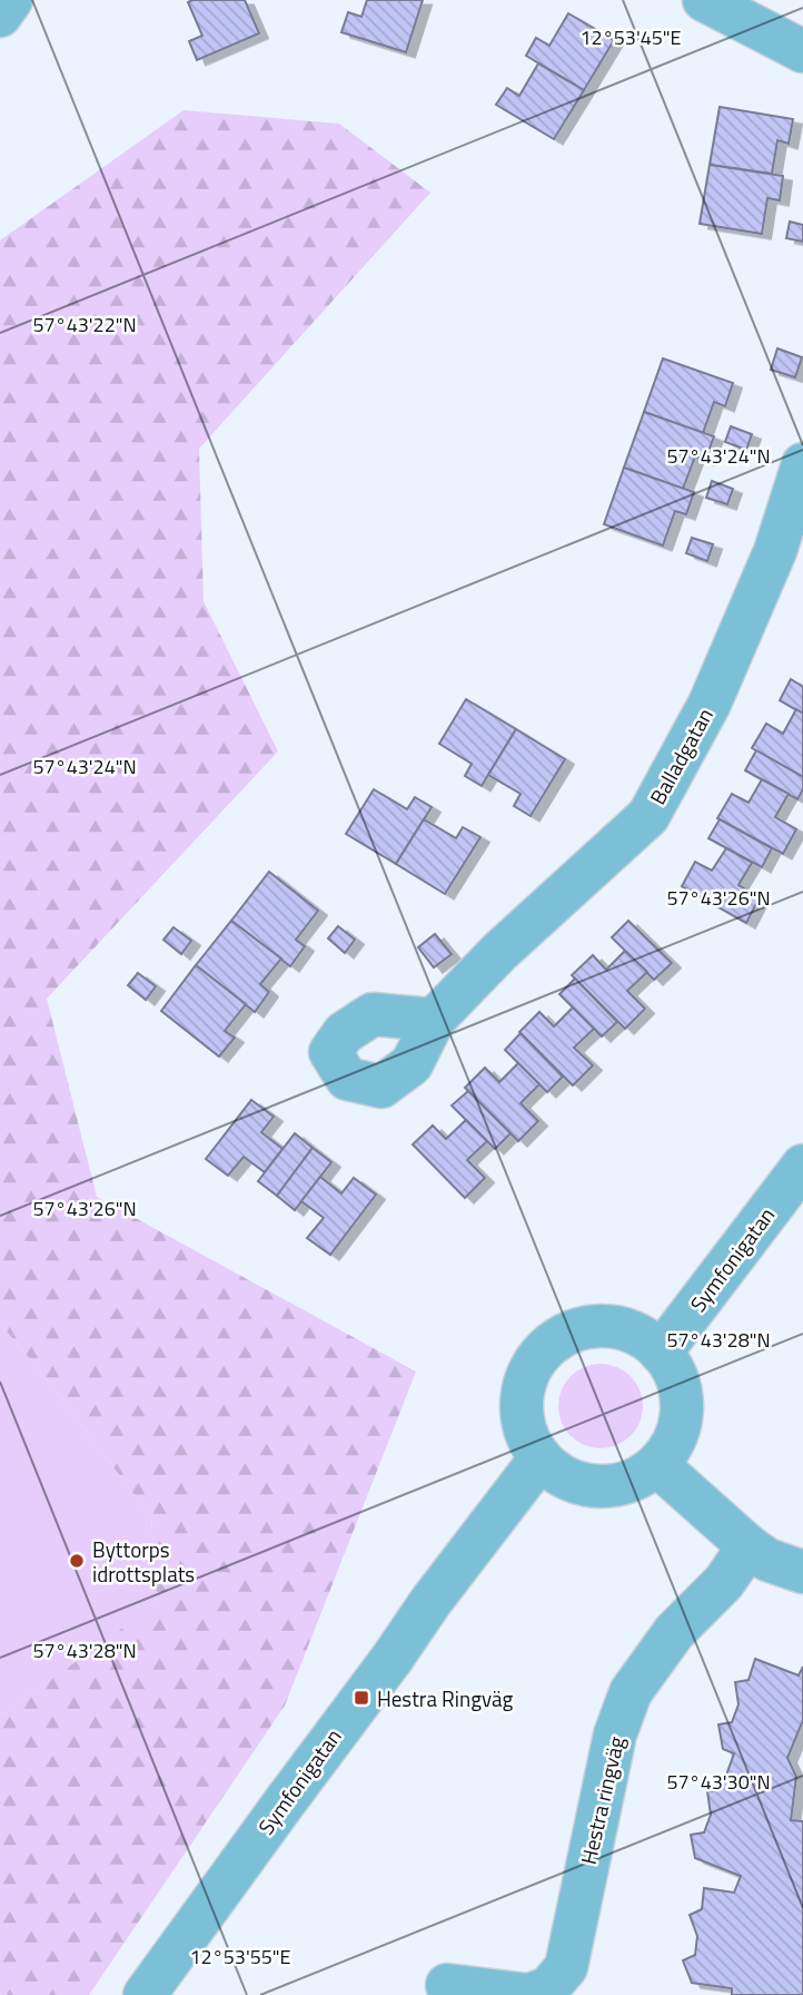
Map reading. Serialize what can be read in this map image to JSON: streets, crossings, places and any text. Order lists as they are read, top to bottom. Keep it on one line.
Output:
{"streets":{"street":["Balladgatan","Symfonigatan","Hestra ringväg"]},"places":{"other":["Byttorps idrottsplats"],"transit":["Hestra Ringväg"]},"coordinates":["12°53'45\"E","57°43'22\"N","57°43'24\"N","57°43'26\"N","57°43'28\"N","57°43'30\"N","12°53'55\"E"]}
